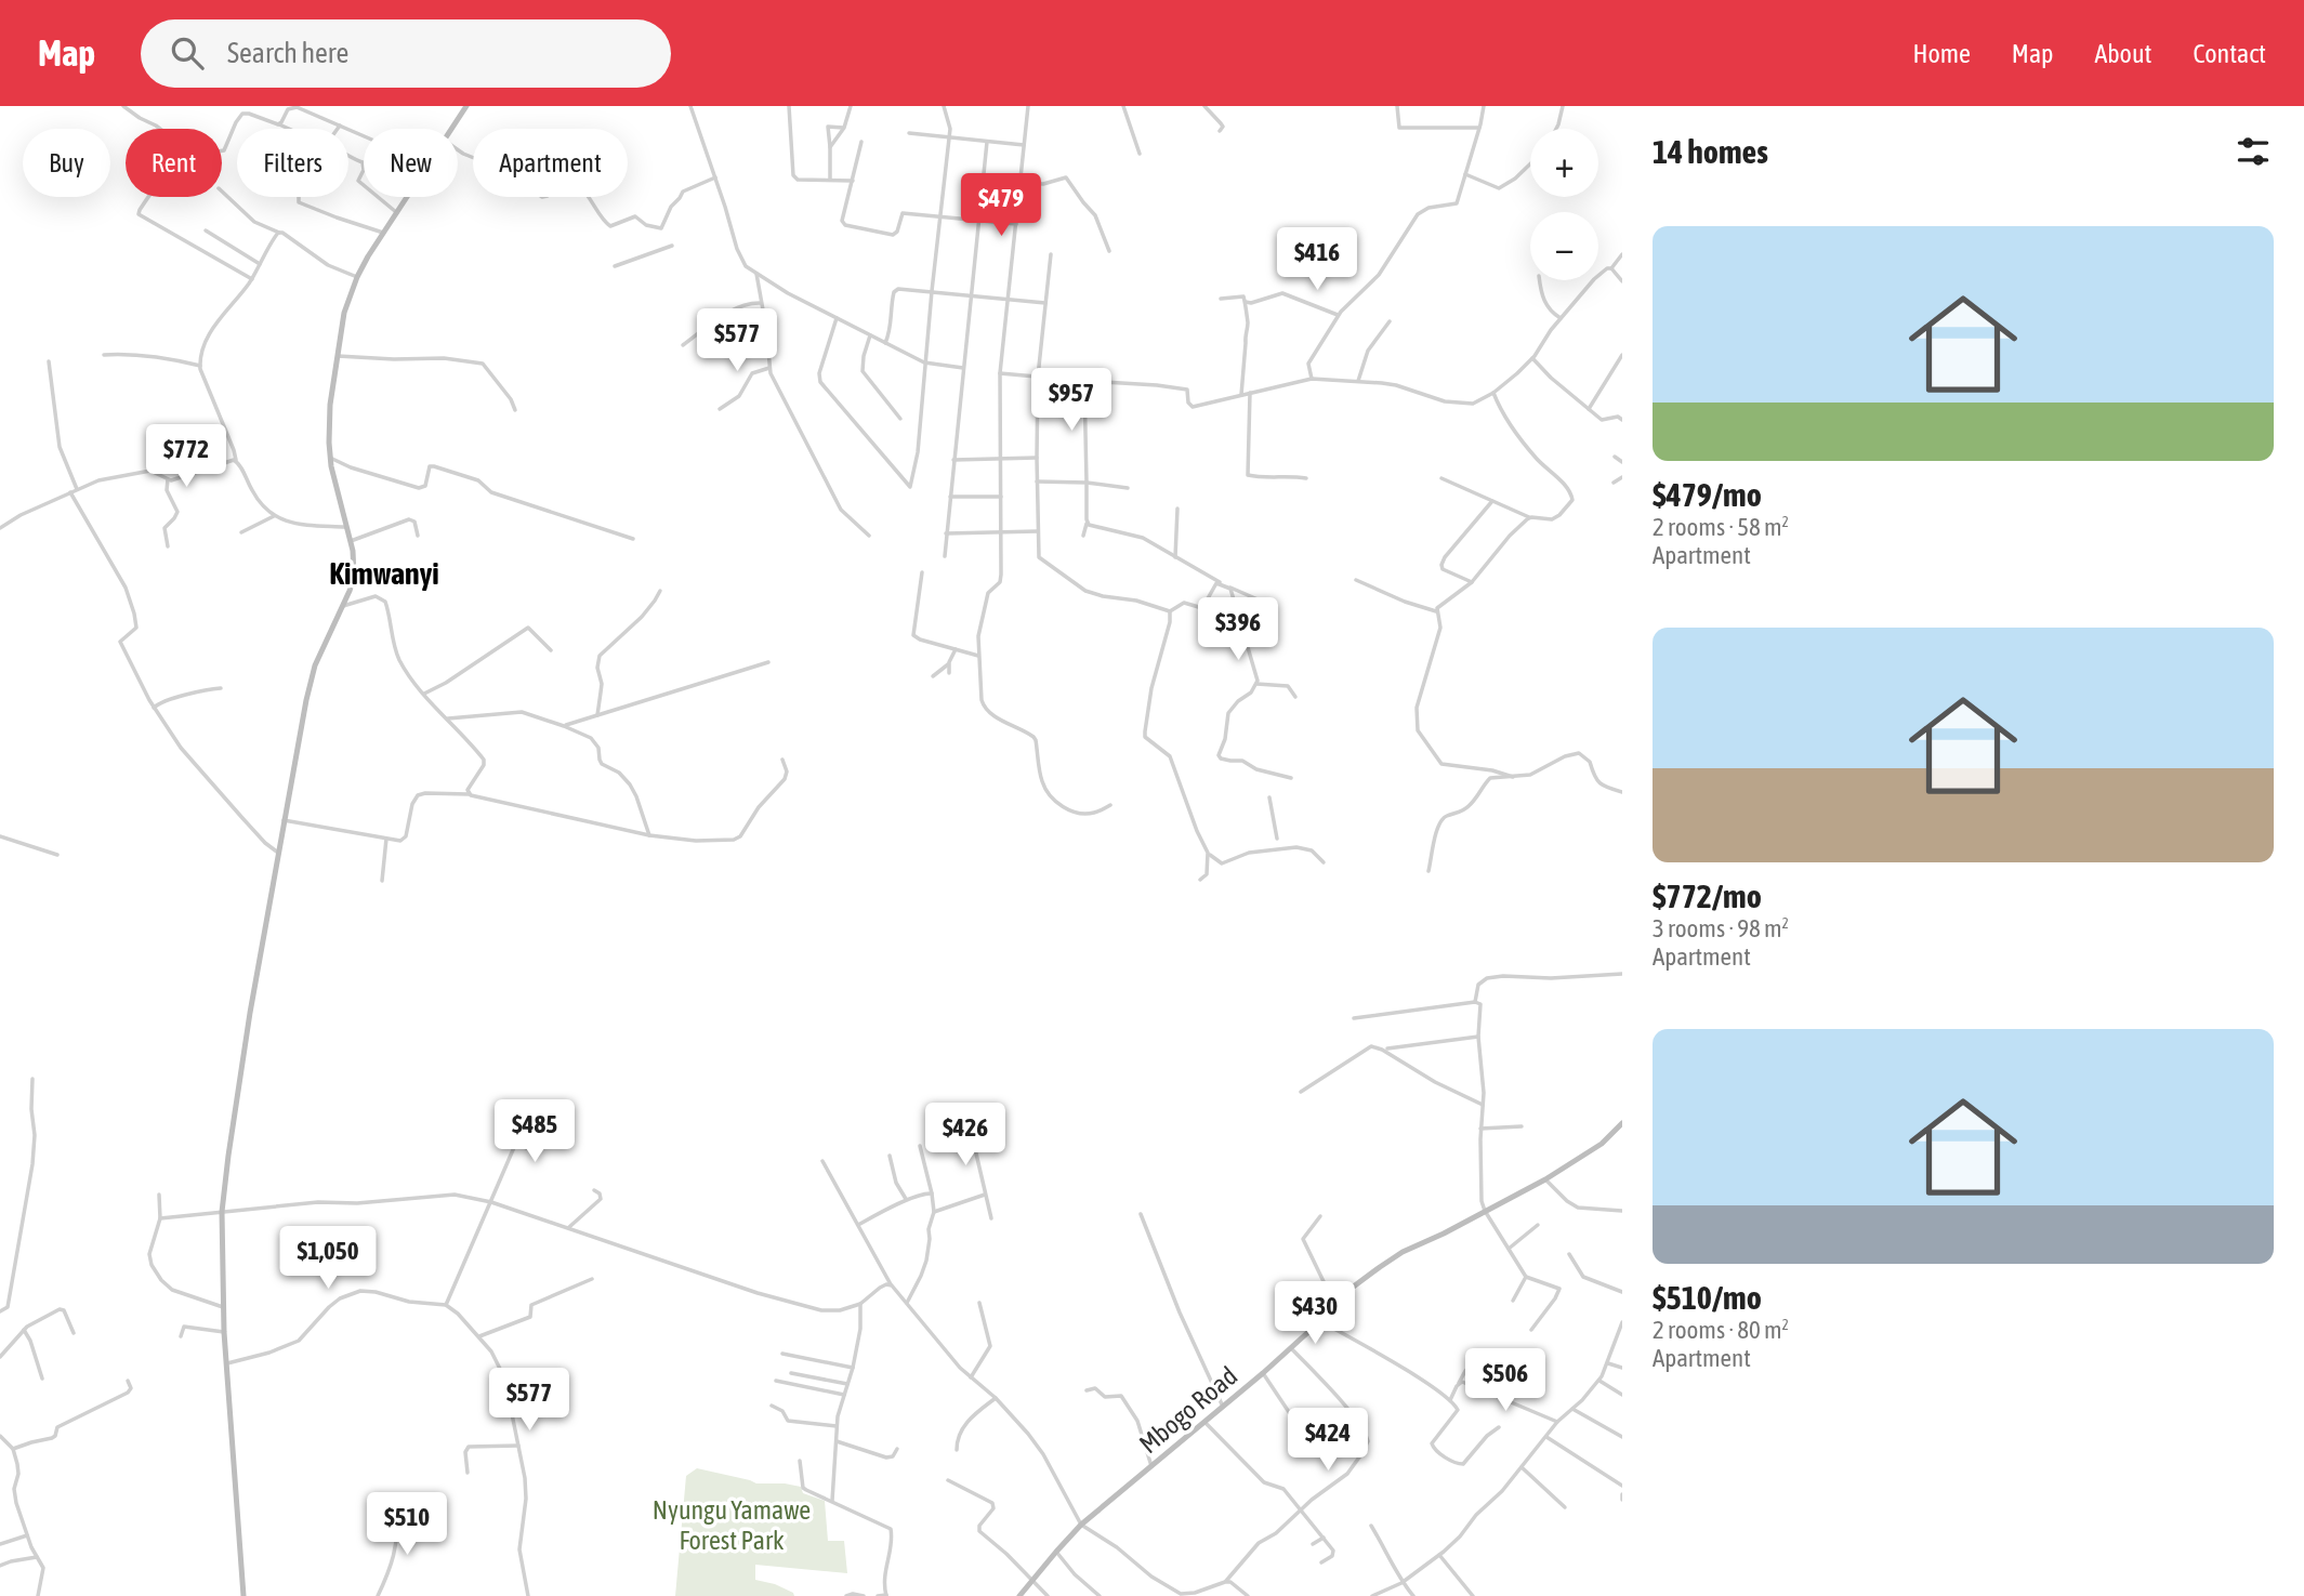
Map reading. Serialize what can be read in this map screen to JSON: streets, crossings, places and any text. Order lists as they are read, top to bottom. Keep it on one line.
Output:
{"streets":{"street":["Mbogo Road"]},"districts":["Kimwanyi"],"parks":["Nyungu Yamawe Forest Park"],"page":{"header":"Map","search":"Search here","nav":["Home","Map","About","Contact"],"heading":"14 homes","map_buttons":["+","−"],"chip":["Buy","Rent","Filters","New","Apartment"],"price":["$479","$416","$577","$957","$772","$396","$485","$426","$1,050","$430","$506","$577","$424","$510"],"list":[{"name":"$479/mo","note":"2 rooms · 58 m² · Apartment"},{"name":"$772/mo","note":"3 rooms · 98 m² · Apartment"},{"name":"$510/mo","note":"2 rooms · 80 m² · Apartment"}]}}
